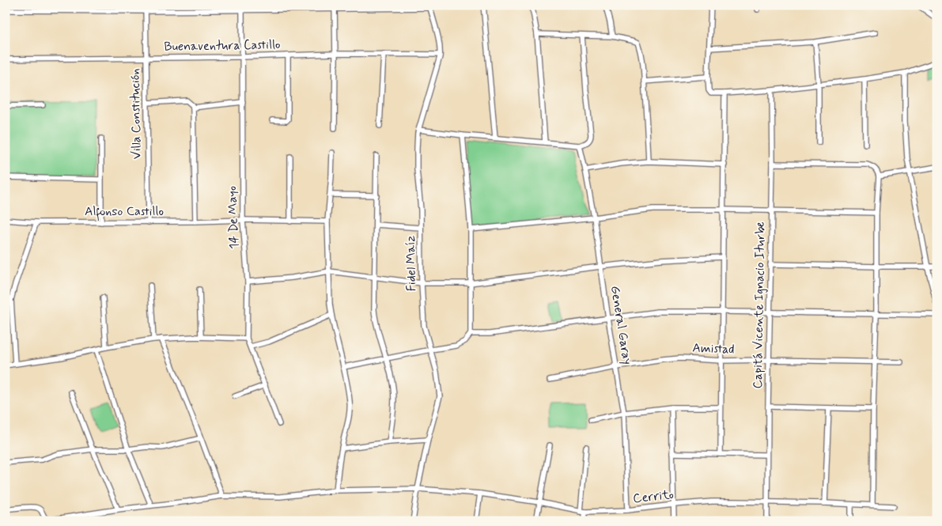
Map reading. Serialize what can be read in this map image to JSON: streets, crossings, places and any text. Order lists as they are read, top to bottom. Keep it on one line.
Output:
{"streets":{"street":["Buenaventura Castillo","Villa Constitución","Alfonso Castillo","14 De Mayo","Fidel Maíz","Capitá Vicente Ignacio Iturbe","General Garay","Amistad","Cerrito"]},"crossings":[["Buenaventura Castillo","Villa Constitución"],["Buenaventura Castillo","14 De Mayo"],["Buenaventura Castillo","Fidel Maíz"],["Villa Constitución","Alfonso Castillo"],["Alfonso Castillo","14 De Mayo"],["Fidel Maíz","Cerrito"],["Capitá Vicente Ignacio Iturbe","Amistad"],["Capitá Vicente Ignacio Iturbe","Cerrito"],["General Garay","Amistad"],["General Garay","Cerrito"]]}
